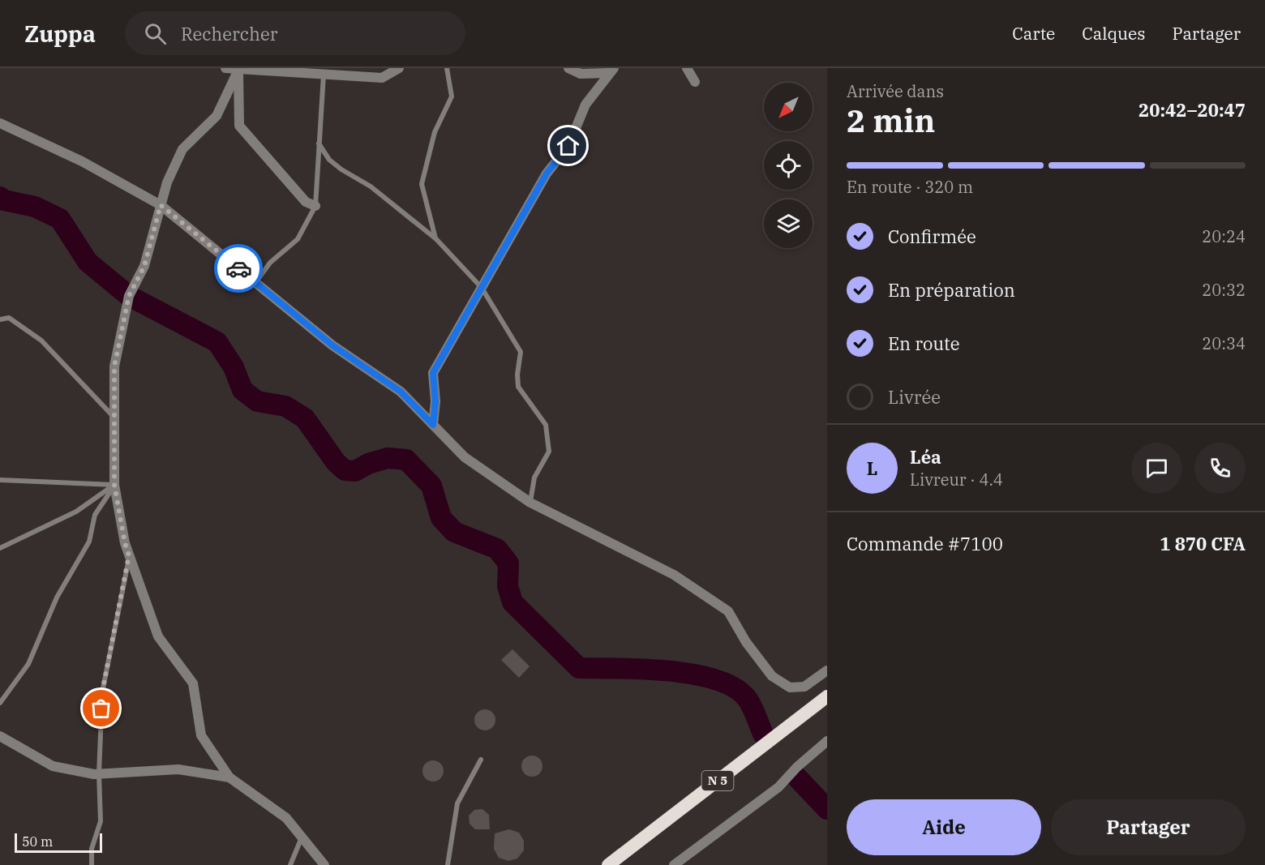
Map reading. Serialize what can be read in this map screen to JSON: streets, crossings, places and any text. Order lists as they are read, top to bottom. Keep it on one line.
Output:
{"streets":{"highway":["N 5"]},"scale_bar":"50 m","north":"bottom left","page":{"header":"Zuppa","search":"Rechercher","nav":["Carte","Calques","Partager"],"heading":["2 min","Arrivée dans","20:42–20:47"],"panel":["Léa","Livreur · 4.4","Commande #7100","1 870 CFA"],"bar":"En route · 320 m","list":[["Confirmée","20:24"],["En préparation","20:32"],["En route","20:34"],"Livrée"],"round":"L","buttons":["Aide","Partager"],"scale":"50 m"}}
